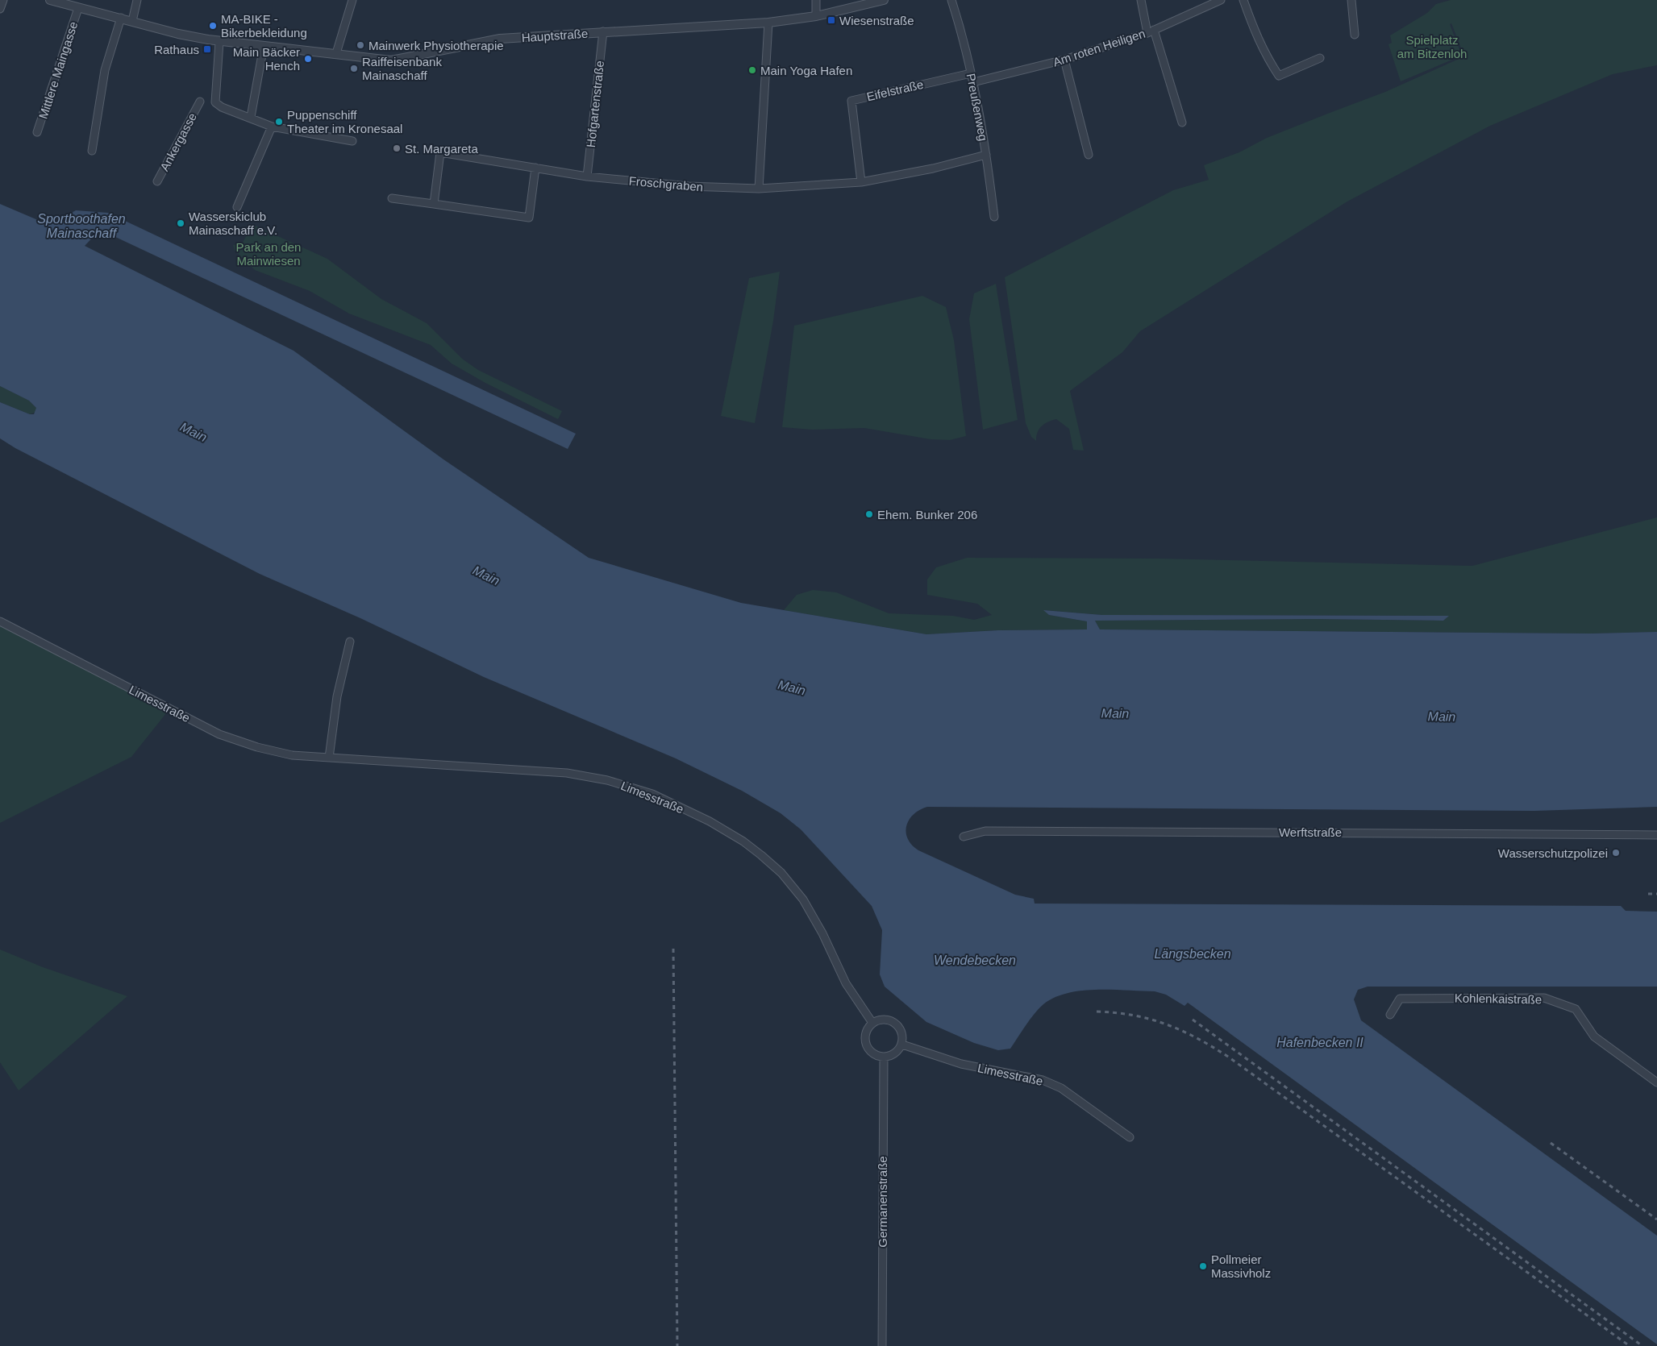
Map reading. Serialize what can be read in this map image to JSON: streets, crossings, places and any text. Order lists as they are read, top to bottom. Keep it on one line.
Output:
{"streets":{"street":["Hauptstraße","Am roten Heiligen","Mittlere Maingasse","Eifelstraße","Hofgartenstraße","Preußenweg","Ankergasse","Froschgraben","Limesstraße","Werftstraße","Kohlenkaistraße","Germanenstraße"]},"crossings":[["Hauptstraße","Mittlere Maingasse"],["Hauptstraße","Hofgartenstraße"],["Am roten Heiligen","Preußenweg"],["Eifelstraße","Preußenweg"],["Eifelstraße","Froschgraben"],["Hofgartenstraße","Froschgraben"],["Preußenweg","Froschgraben"],["Limesstraße","Germanenstraße"]],"water":["Sportboothafen Mainaschaff","Main","Längsbecken","Wendebecken","Hafenbecken II"],"parks":["Spielplatz am Bitzenloh","Park an den Mainwiesen"],"places":{"transit":["Wiesenstraße","Rathaus"],"other":["MA-BIKE - Bikerbekleidung","Mainwerk Physiotherapie","Main Bäcker Hench","Raiffeisenbank Mainaschaff","Main Yoga Hafen","Puppenschiff Theater im Kronesaal","St. Margareta","Wasserskiclub Mainaschaff e.V.","Ehem. Bunker 206","Wasserschutzpolizei","Pollmeier Massivholz"]}}
